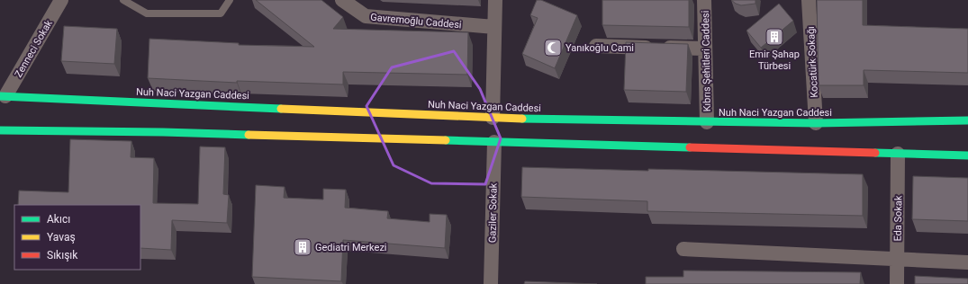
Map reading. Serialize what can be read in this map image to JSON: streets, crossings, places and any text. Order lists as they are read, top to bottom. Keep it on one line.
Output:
{"streets":{"main road":["Nuh Naci Yazgan Caddesi"],"street":["Gavremoğlu Caddesi","Zenneci Sokak","Kıbrıs Şehitleri Caddesi","Kocatürk Sokağı","Gaziler Sokak","Eda Sokak"]},"crossings":[["Zenneci Sokak","Nuh Naci Yazgan Caddesi"],["Kıbrıs Şehitleri Caddesi","Nuh Naci Yazgan Caddesi"],["Kocatürk Sokağı","Nuh Naci Yazgan Caddesi"]],"places":{"building":["Emir Şahap Türbesi","Gediatri Merkezi"],"mosque":["Yanıkoğlu Cami"]},"legend":["Akıcı","Yavaş","Sıkışık"]}
